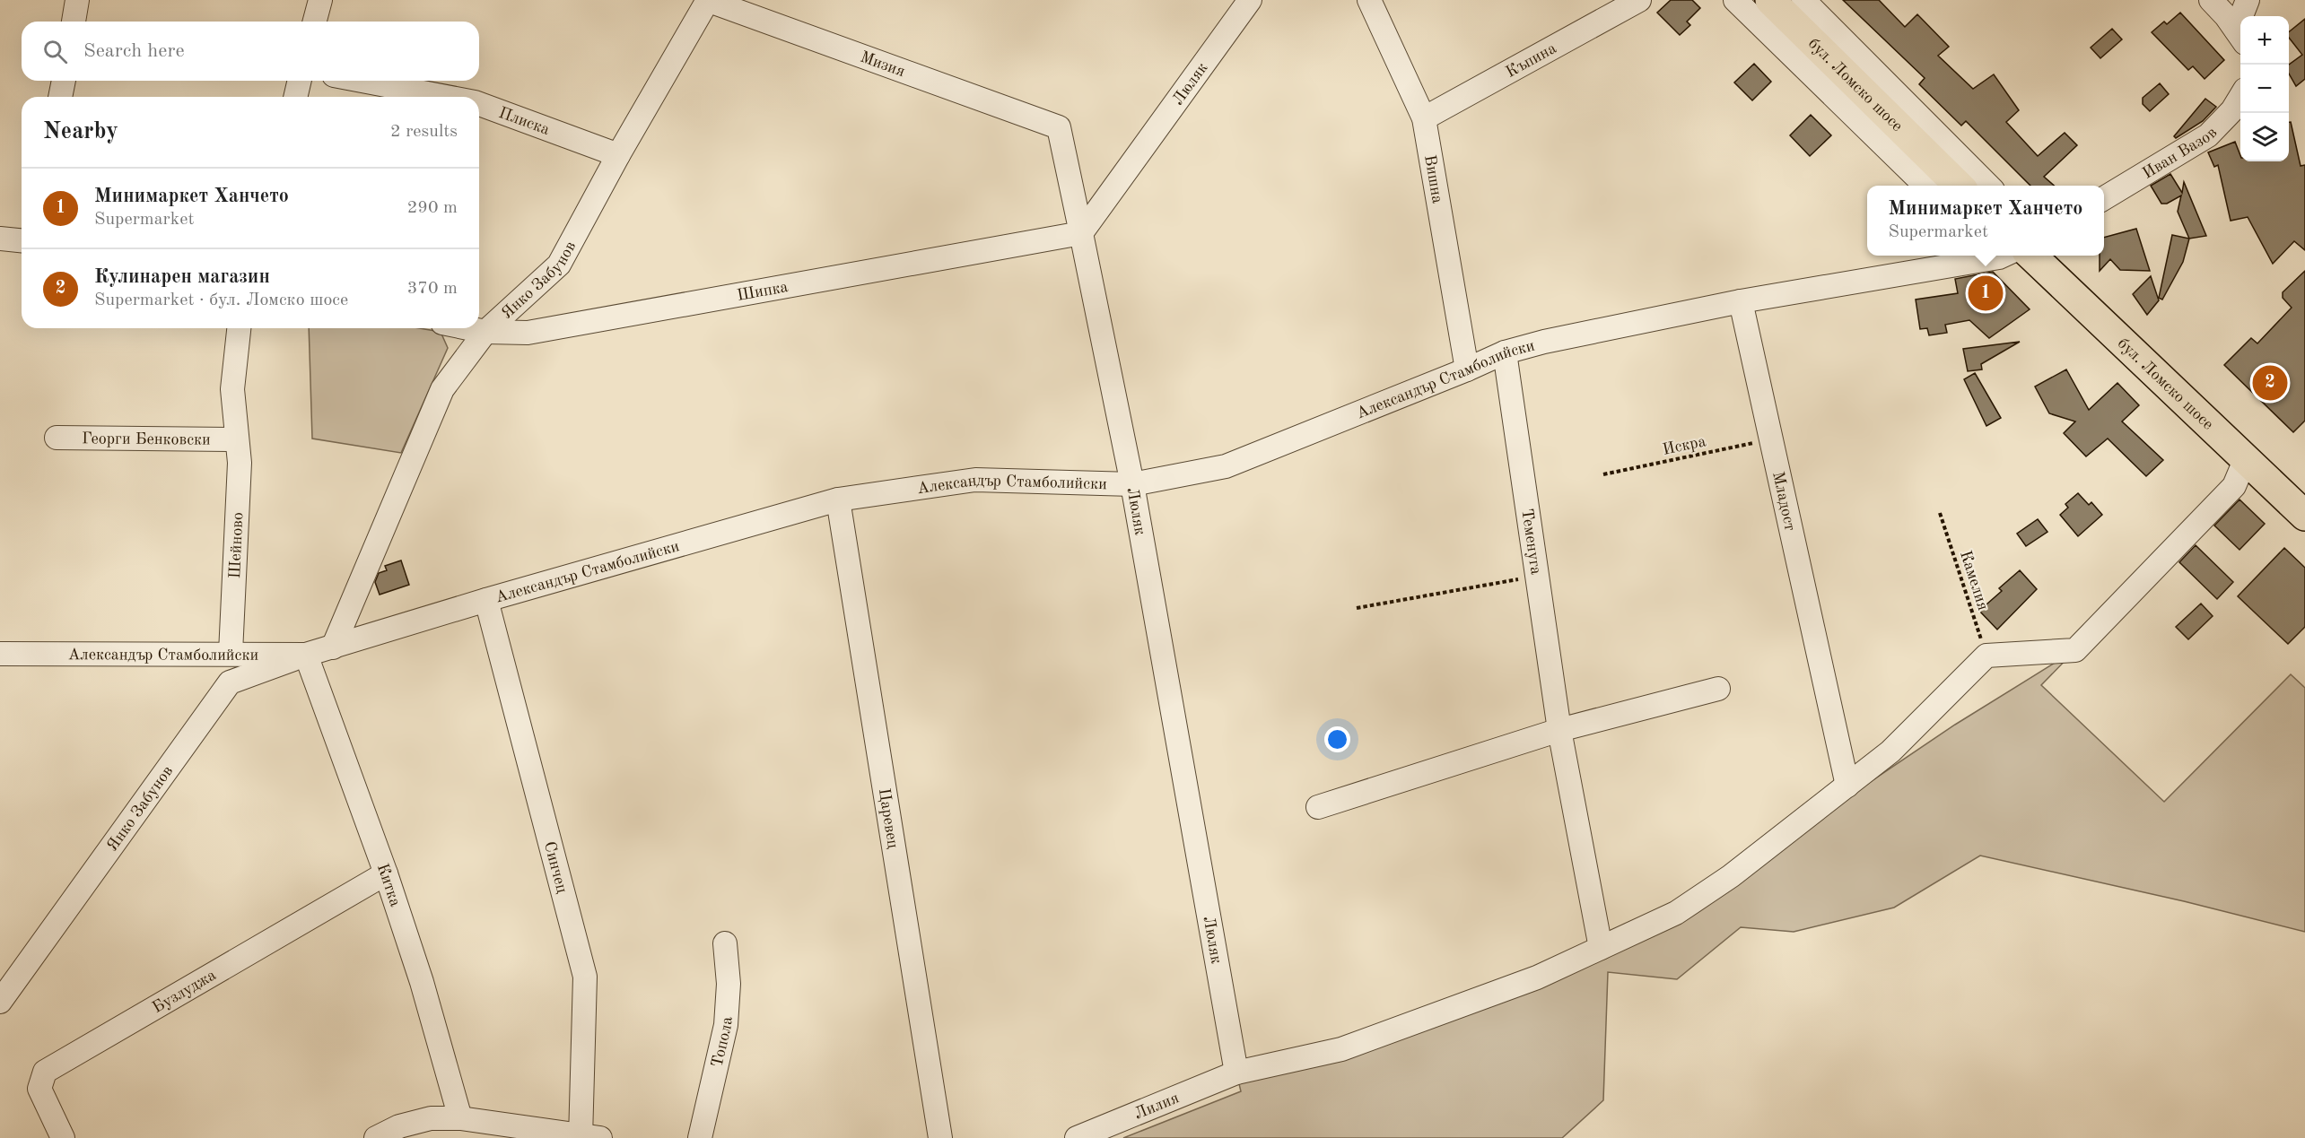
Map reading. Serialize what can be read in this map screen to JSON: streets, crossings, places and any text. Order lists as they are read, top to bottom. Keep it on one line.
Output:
{"streets":{"main road":["бул. Ломско шосе"],"street":["Къпина","Мизия","Люляк","Плиска","Иван Вазов","Вишна","Янко Забунов","Шипка","Александър Стамболийски","Георги Бенковски","Младост","Теменуга","Шейново","Царевец","Синчец","Китка","Бузлуджа","Топола","Лилия"],"path":["Искра","Камелия"]},"crossings":[["Къпина","Вишна"],["Мизия","Люляк"],["Мизия","Янко Забунов"],["Мизия","Шипка"],["Люляк","Шипка"],["Люляк","Александър Стамболийски"],["Люляк","Лилия"],["Плиска","Янко Забунов"],["Вишна","Александър Стамболийски"],["Янко Забунов","Шипка"],["Янко Забунов","Александър Стамболийски"],["Янко Забунов","Китка"],["Александър Стамболийски","Младост"],["Александър Стамболийски","Теменуга"],["Александър Стамболийски","Шейново"],["Александър Стамболийски","Царевец"],["Александър Стамболийски","Синчец"],["Александър Стамболийски","Китка"],["Георги Бенковски","Шейново"],["Искра","Младост"],["Младост","Лилия"],["Теменуга","Лилия"],["Камелия","Лилия"],["Китка","Бузлуджа"]],"page":{"map_buttons":["+","−"],"search":"Search here","heading":["Nearby","2 results"],"list":[{"mark":"1","name":"Минимаркет Ханчето","note":"Supermarket","value":"290 m"},{"mark":"2","name":"Кулинарен магазин","note":"Supermarket · бул. Ломско шосе","value":"370 m"}],"popup":["Минимаркет Ханчето","Supermarket"],"pins":["1","2"]}}
